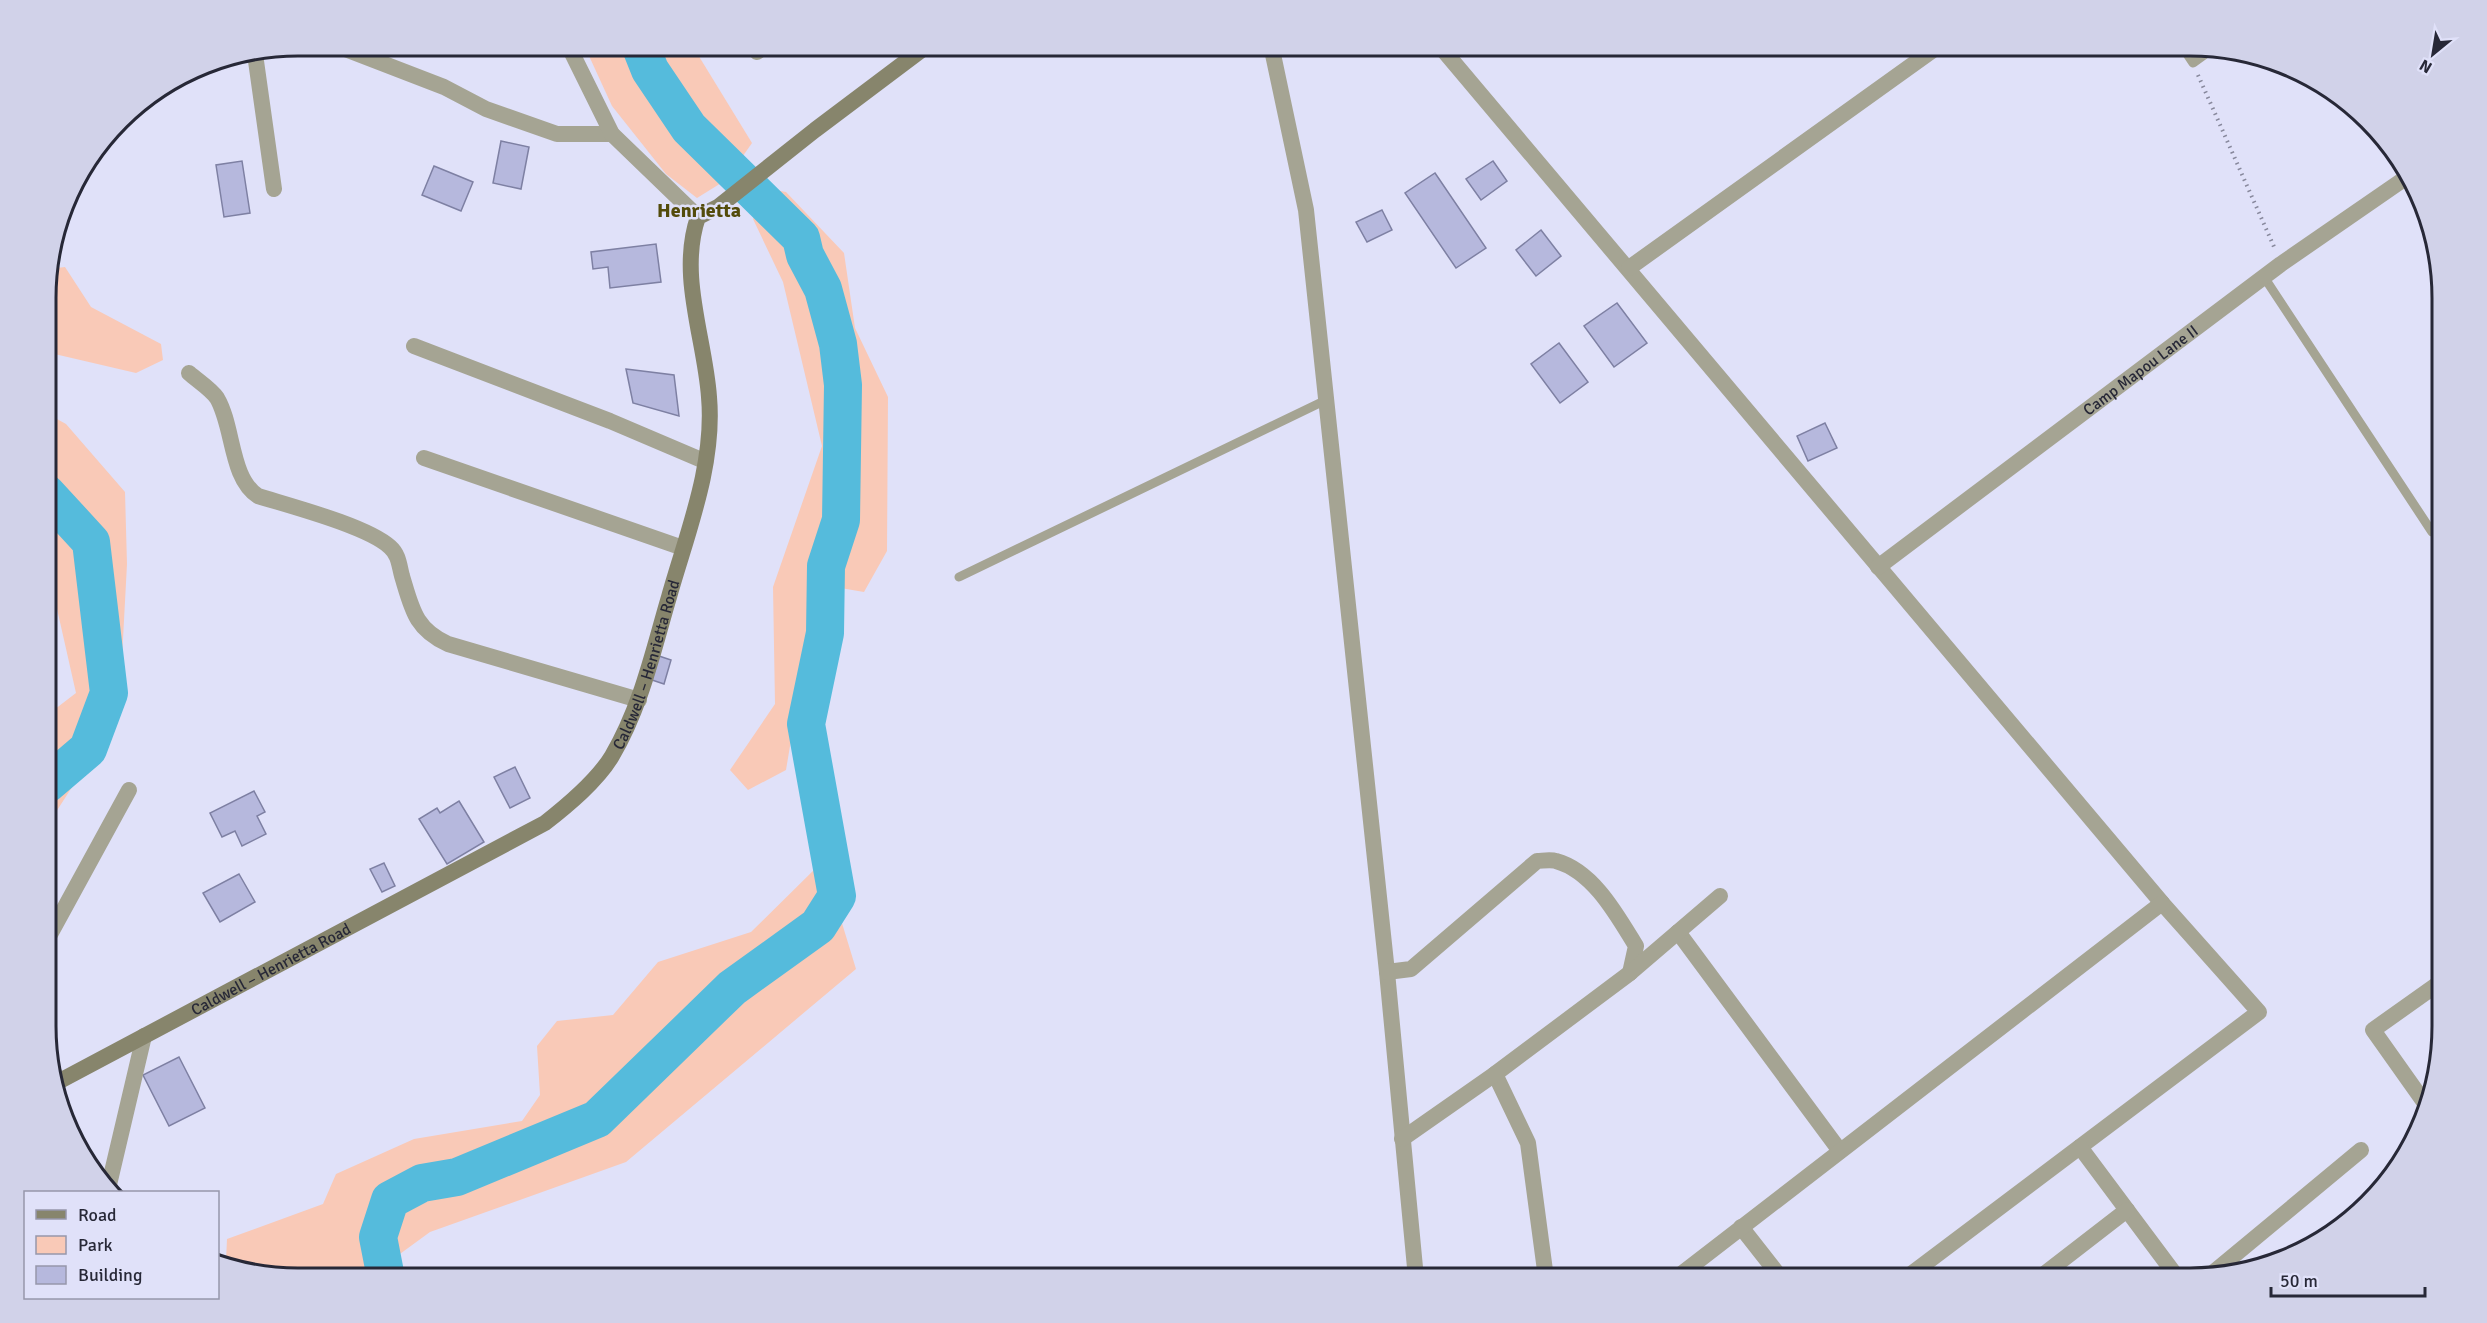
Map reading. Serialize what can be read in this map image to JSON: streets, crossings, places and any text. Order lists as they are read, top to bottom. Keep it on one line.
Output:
{"streets":{"main road":["Caldwell – Henrietta Road"],"street":["Camp Mapou Lane II"]},"districts":["Henrietta"],"legend":["Road","Park","Building"],"scale_bar":"50 m","north":"bottom left"}
